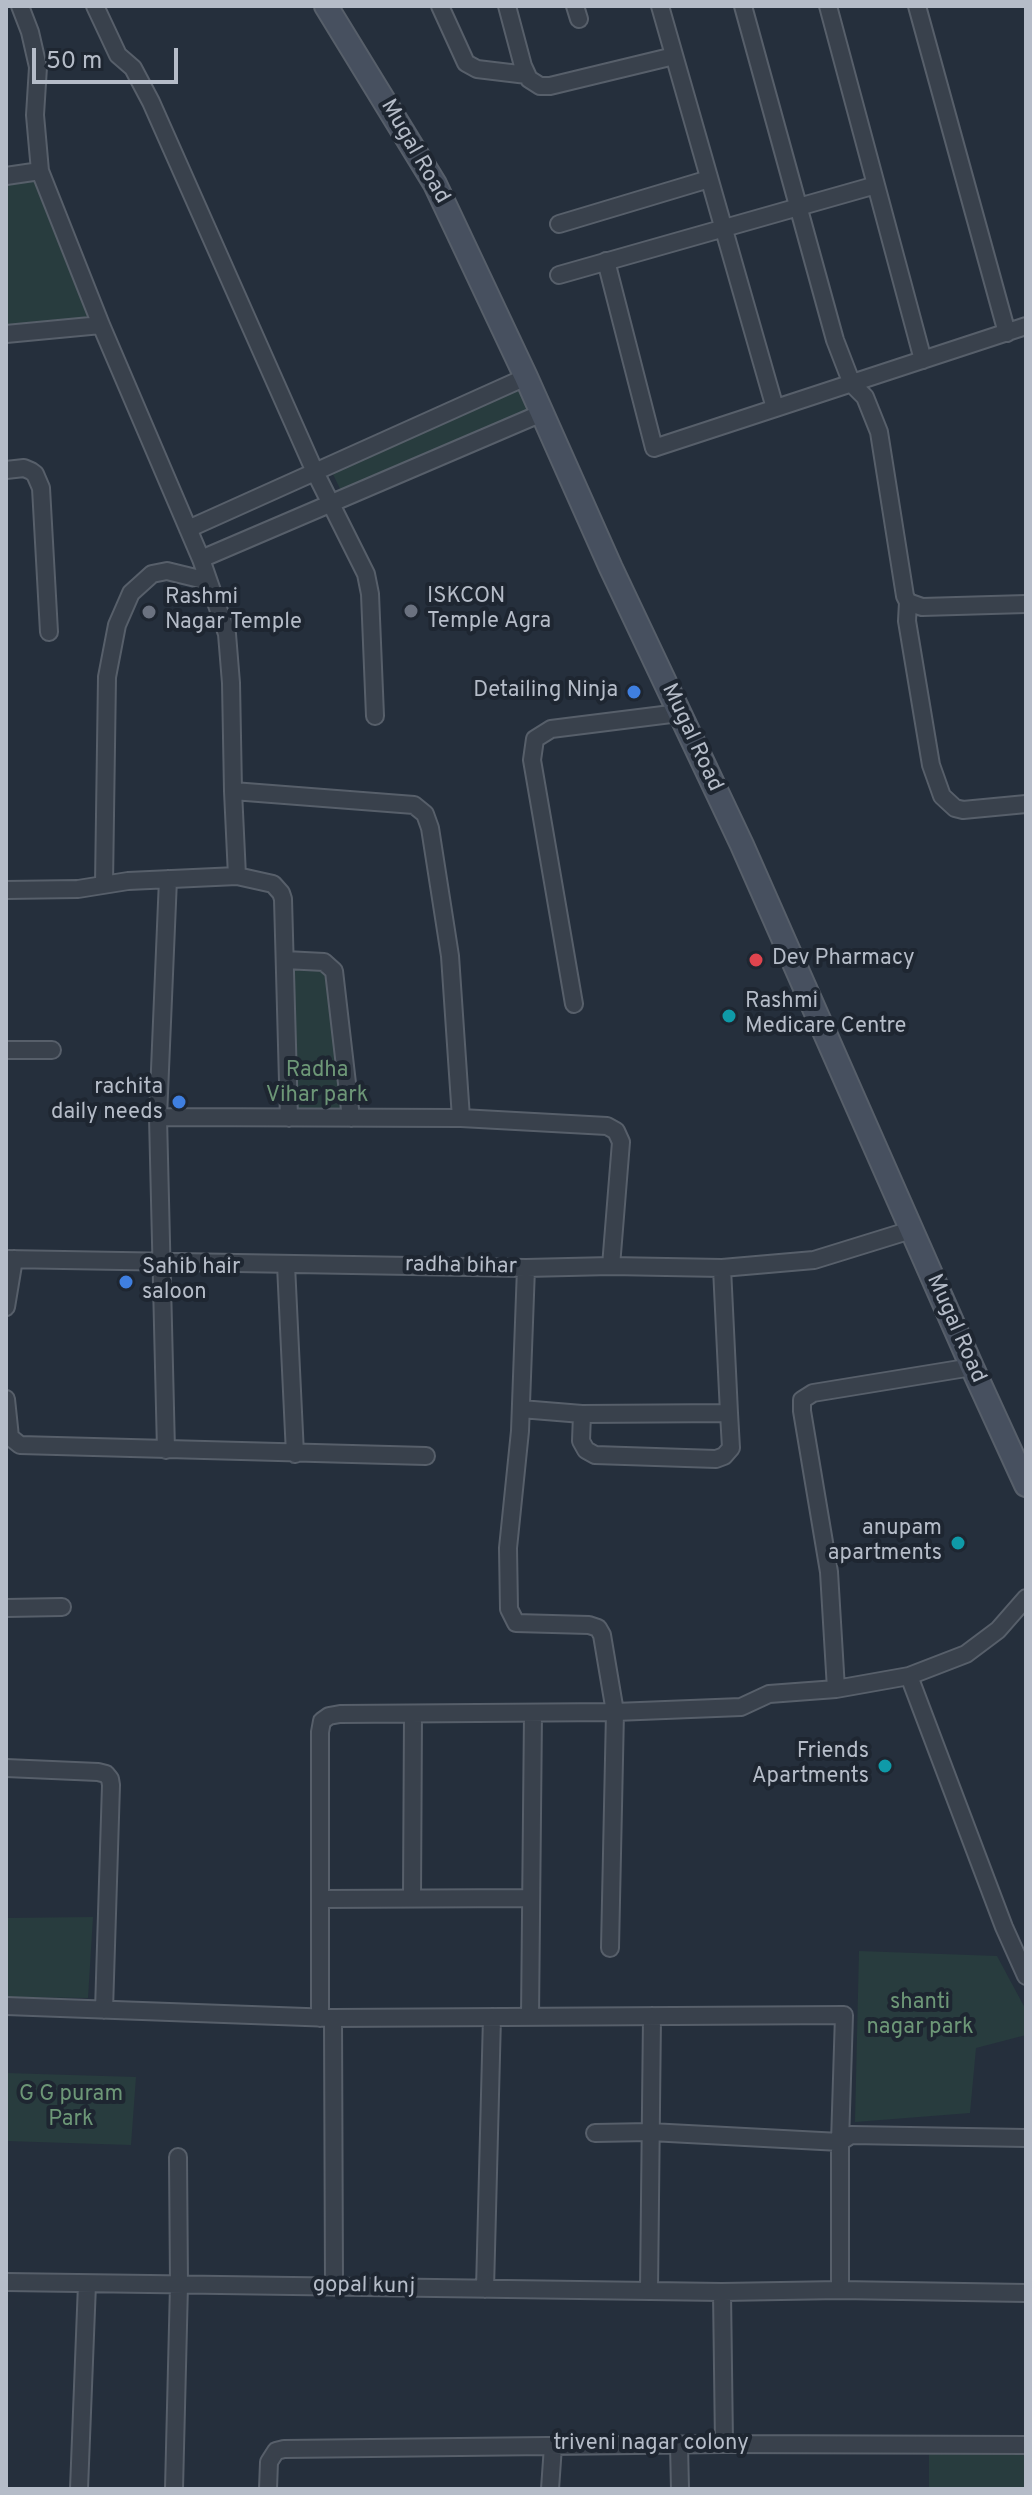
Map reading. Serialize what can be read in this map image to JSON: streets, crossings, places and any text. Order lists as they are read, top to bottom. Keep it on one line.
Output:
{"streets":{"street":["Mugal Road","radha bihar","gopal kunj","triveni nagar colony"]},"crossings":[["Mugal Road","radha bihar"]],"parks":["Radha Vihar park","shanti nagar park","G G puram Park"],"places":["ISKCON Temple Agra","Rashmi Nagar Temple","Detailing Ninja","Dev Pharmacy","Rashmi Medicare Centre","rachita daily needs","Sahib hair saloon","anupam apartments","Friends Apartments"],"scale_bar":"50 m"}
